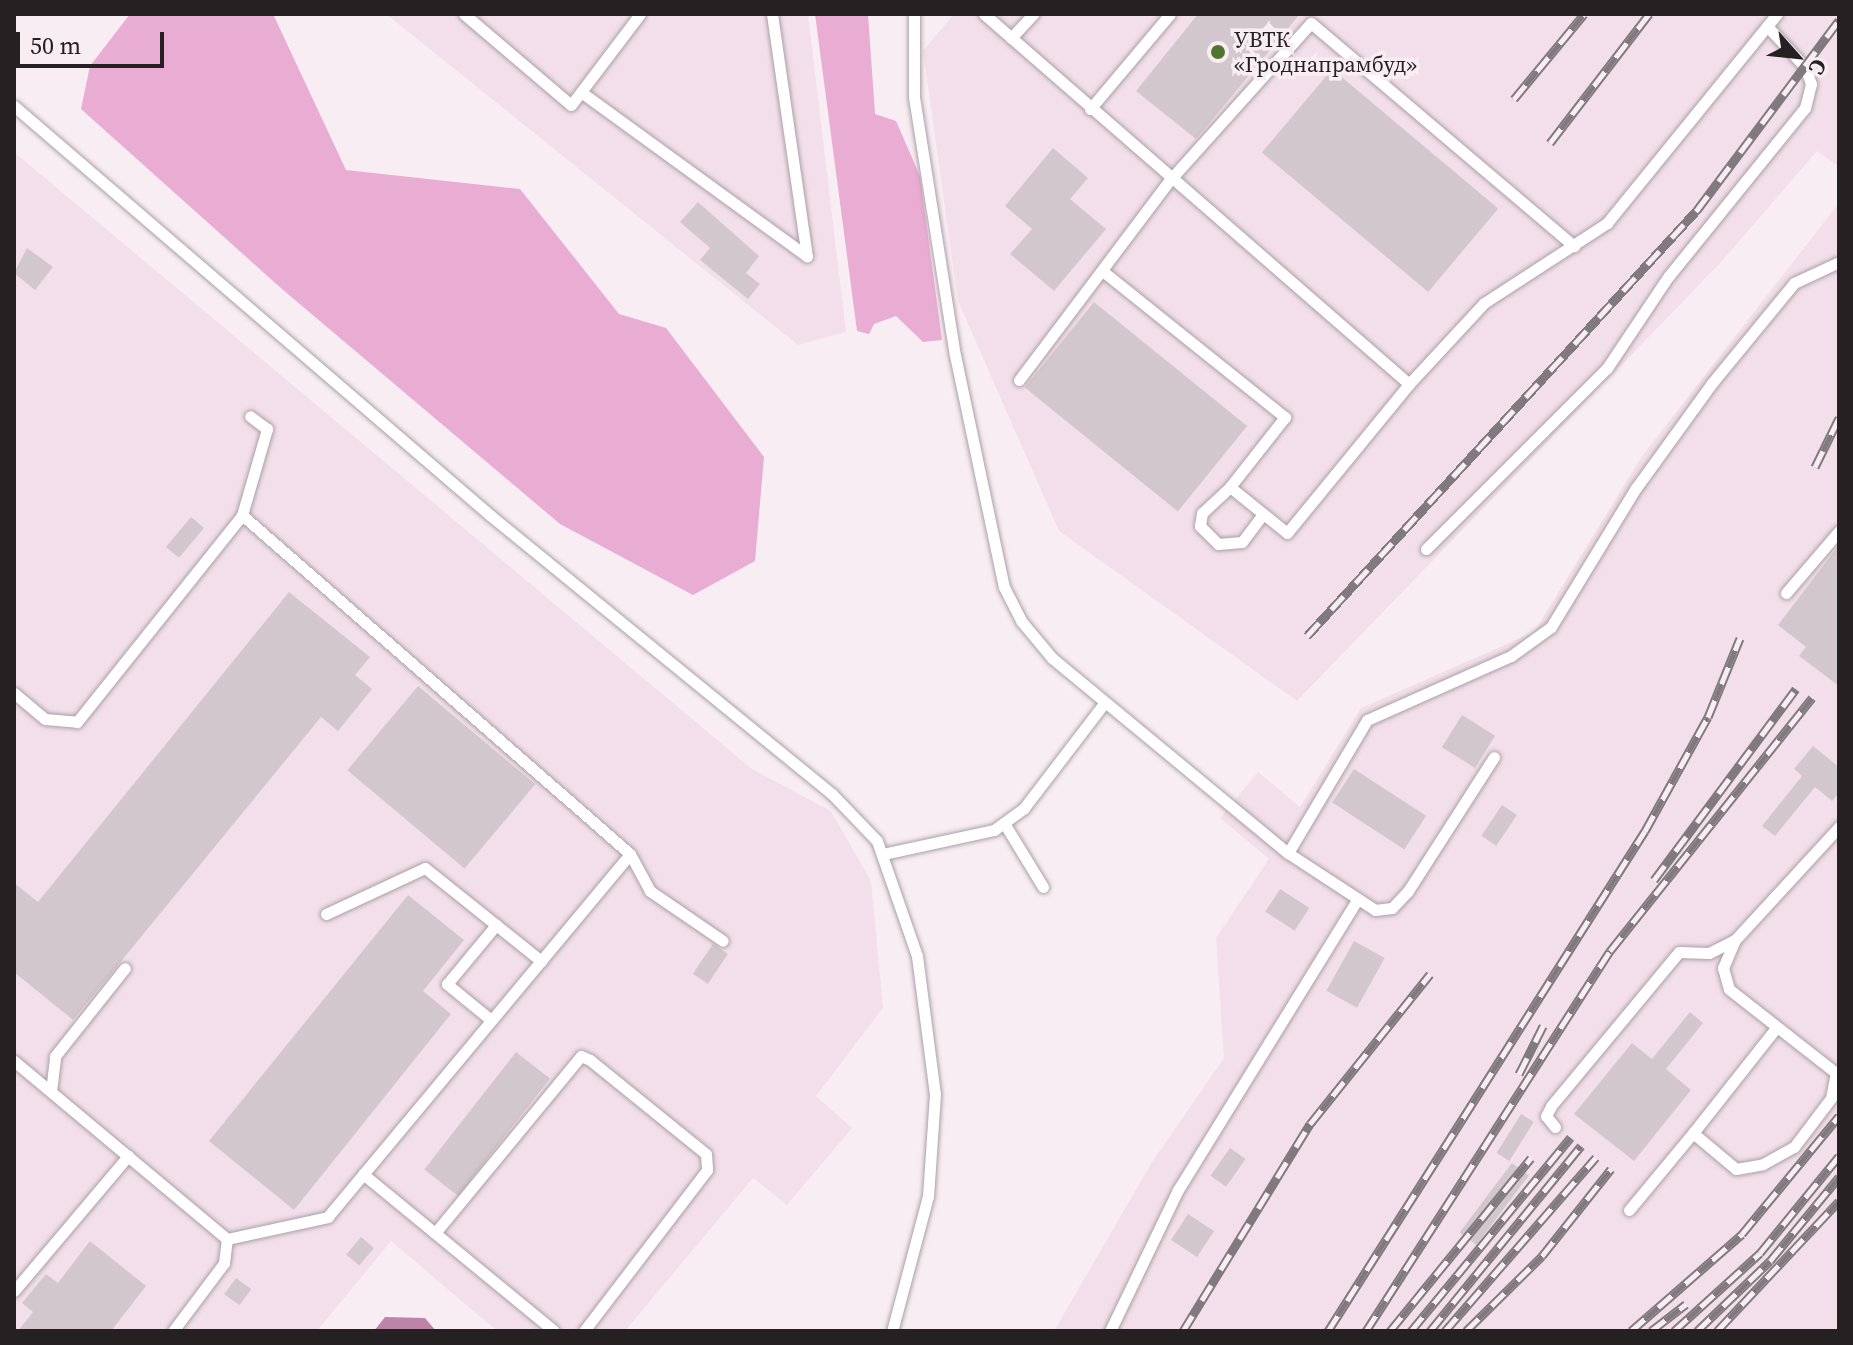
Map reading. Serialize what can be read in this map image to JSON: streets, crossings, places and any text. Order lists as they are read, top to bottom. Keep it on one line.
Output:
{"places":["УВТК «Гроднапрамбуд»"],"scale_bar":"50 m","north":"bottom right"}
